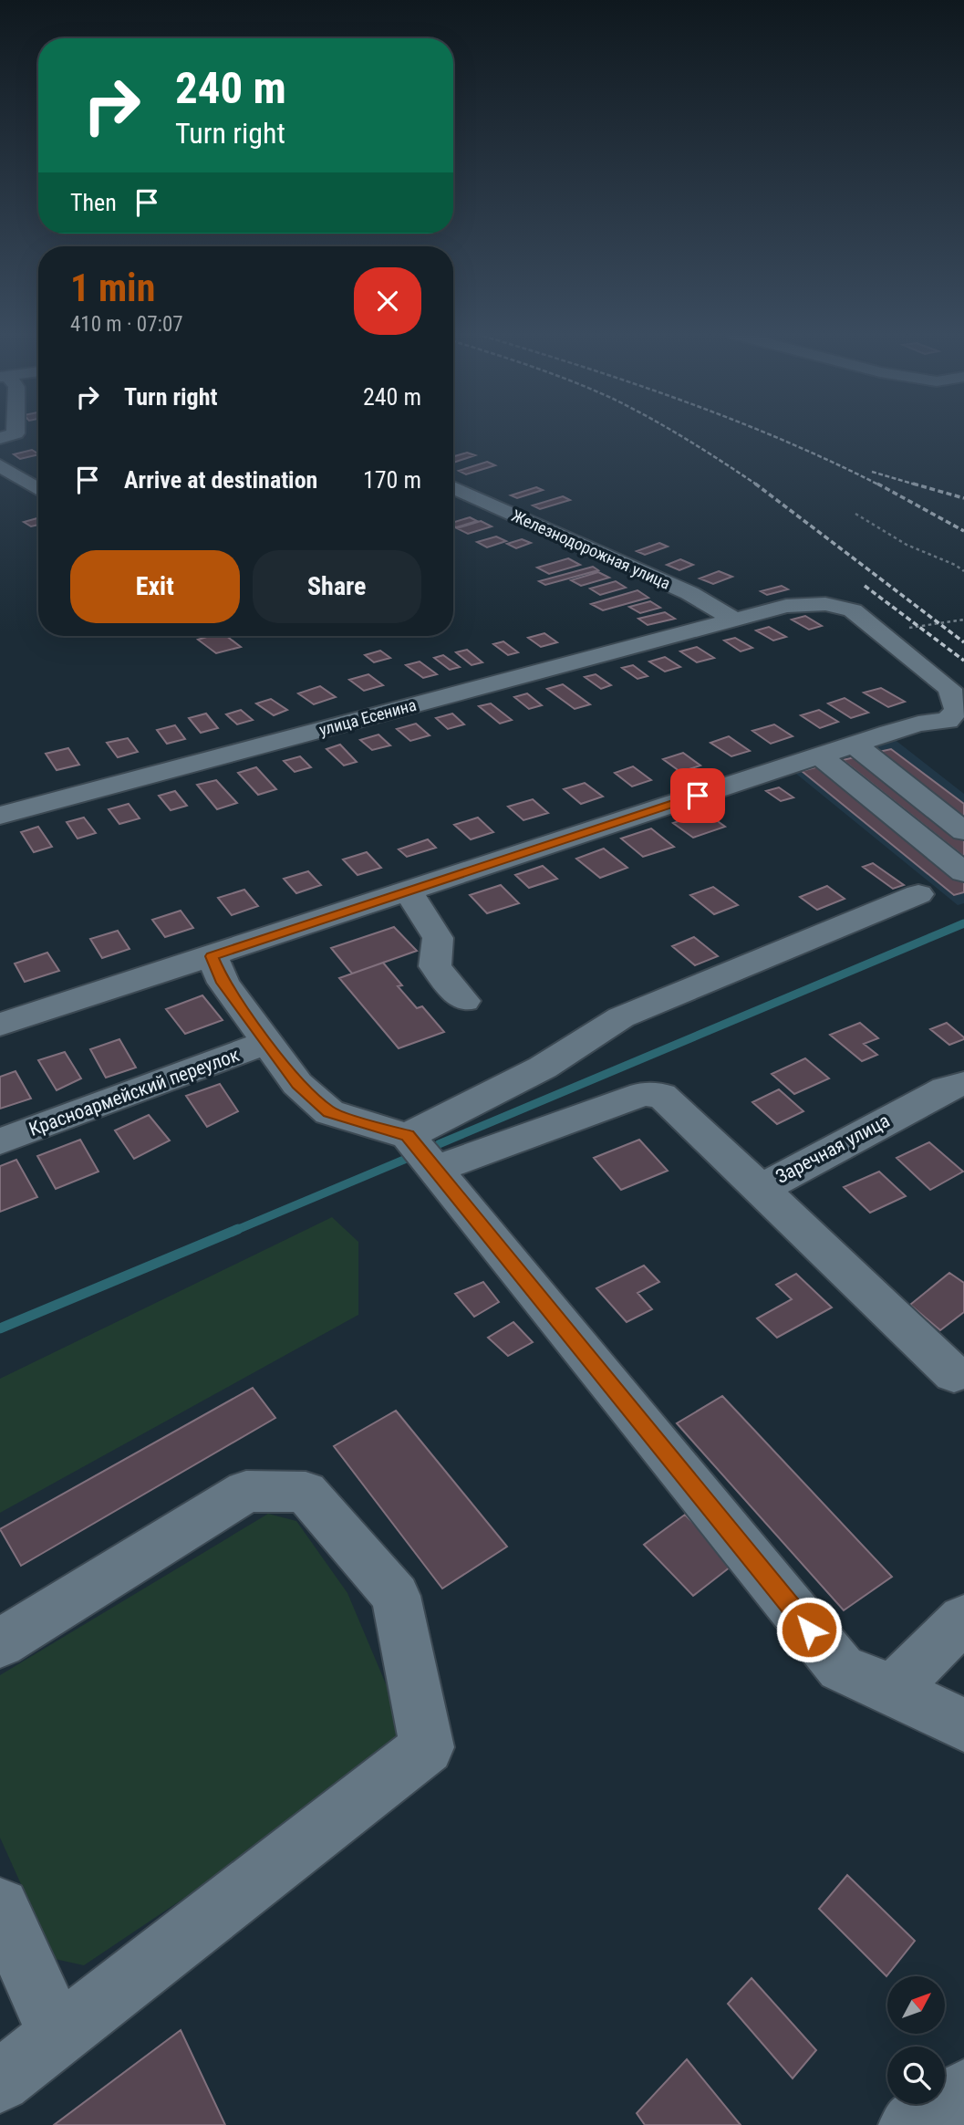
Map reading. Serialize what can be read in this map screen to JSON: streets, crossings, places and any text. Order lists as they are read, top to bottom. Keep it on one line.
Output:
{"streets":{"street":["Железнодорожная улица","улица Есенина","Красноармейский переулок","Заречная улица"]},"crossings":[["Железнодорожная улица","улица Есенина"]],"north":"top right","page":{"turn":["240 m","Turn right"],"then":"Then","heading":["1 min","410 m · 07:07"],"list":[{"name":"Turn right","value":"240 m"},{"name":"Arrive at destination","value":"170 m"}],"buttons":["Exit","Share"]}}
